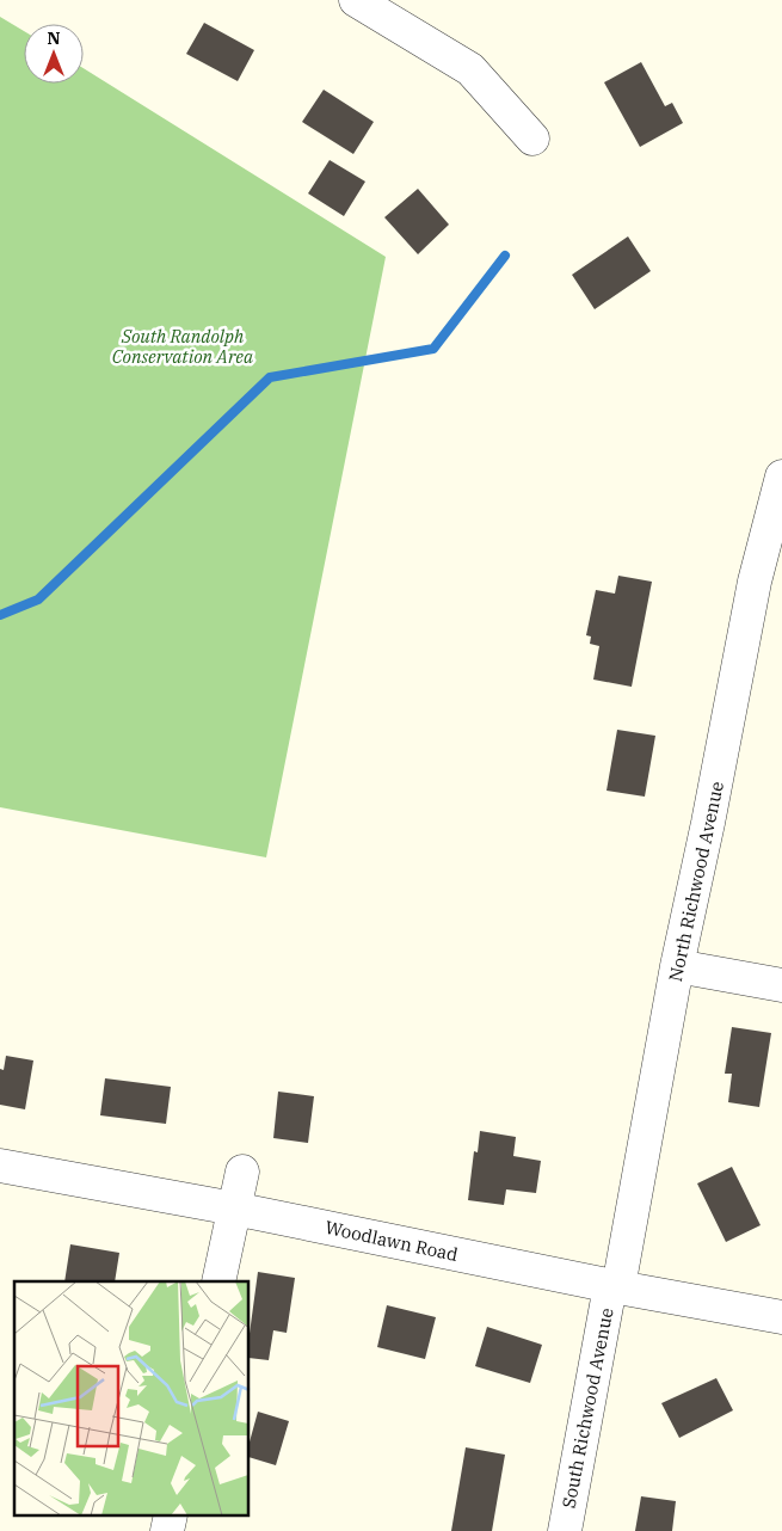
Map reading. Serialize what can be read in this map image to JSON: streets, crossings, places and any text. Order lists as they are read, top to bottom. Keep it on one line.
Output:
{"streets":{"street":["North Richwood Avenue","Woodlawn Road","South Richwood Avenue"]},"crossings":[["North Richwood Avenue","Woodlawn Road"],["North Richwood Avenue","South Richwood Avenue"],["Woodlawn Road","South Richwood Avenue"]],"parks":["South Randolph Conservation Area"],"north":"top"}
